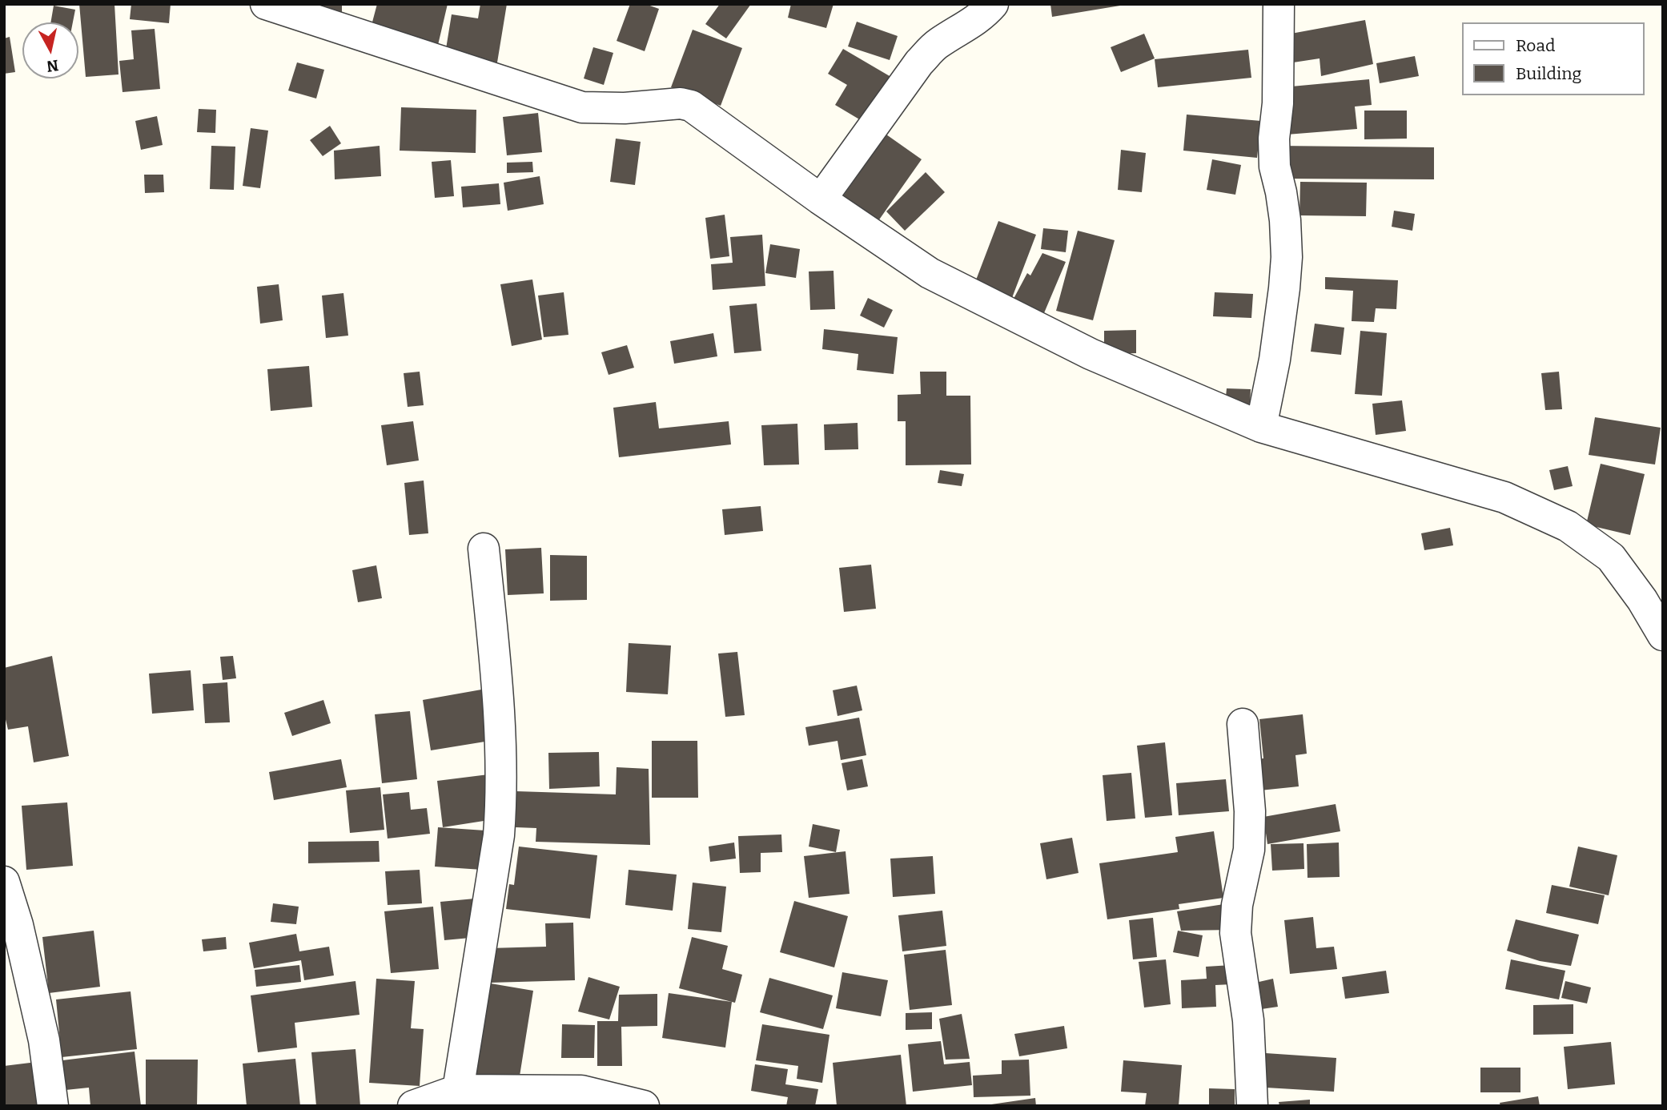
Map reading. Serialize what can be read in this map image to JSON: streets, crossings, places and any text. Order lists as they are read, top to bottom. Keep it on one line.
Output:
{"legend":["Road","Building"],"north":"bottom"}
